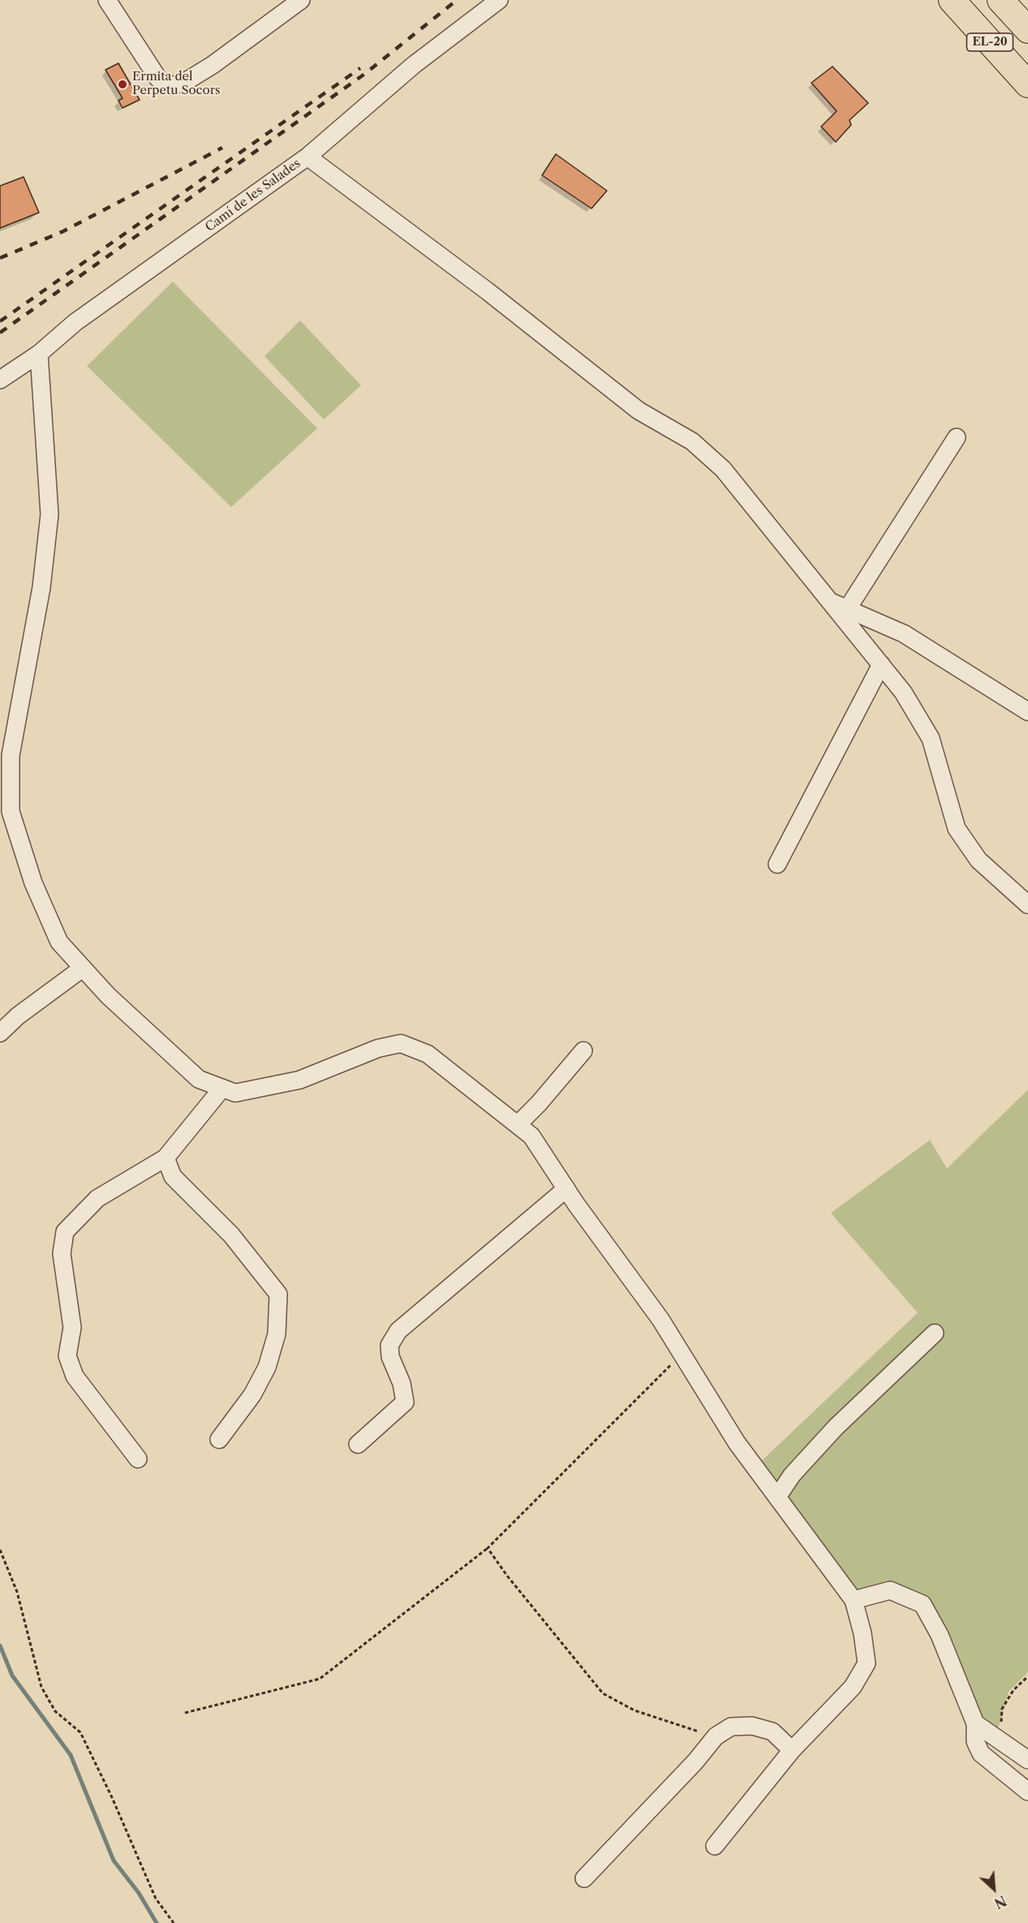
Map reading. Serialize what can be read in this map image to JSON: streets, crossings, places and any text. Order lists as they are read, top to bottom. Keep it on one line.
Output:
{"streets":{"highway":["EL-20"],"street":["Camí de les Salades"]},"places":["Ermita del Perpetu Socors"],"north":"bottom right"}
